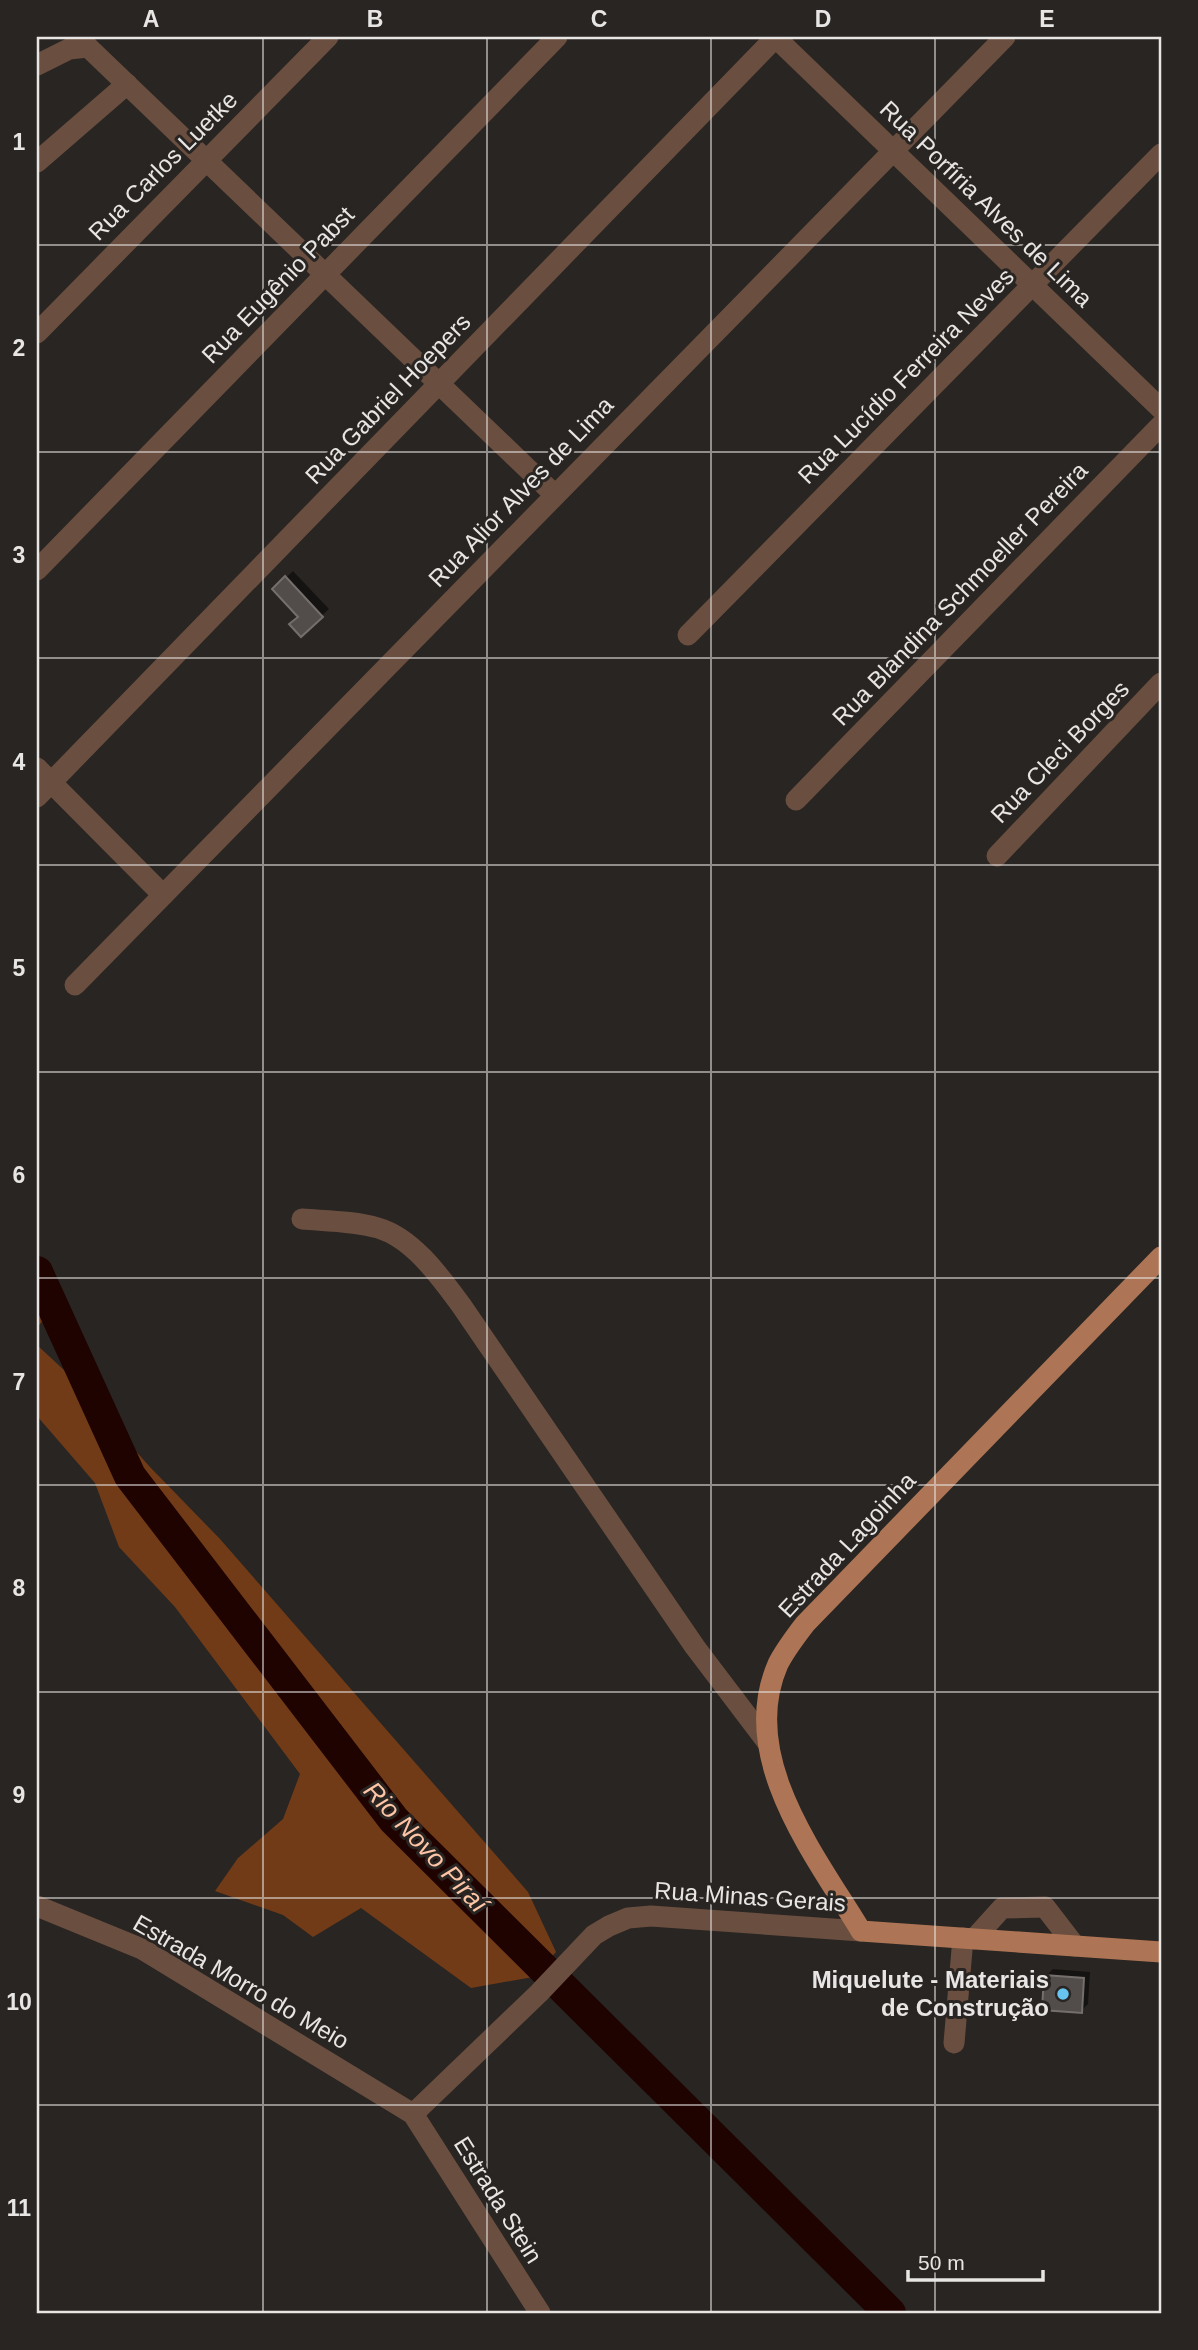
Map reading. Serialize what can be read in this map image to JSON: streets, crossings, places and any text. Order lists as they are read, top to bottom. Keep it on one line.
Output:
{"streets":{"main road":["Estrada Lagoinha","Rua Minas Gerais"],"street":["Rua Carlos Luetke","Rua Porfíria Alves de Lima","Rua Eugênio Pabst","Rua Lucídio Ferreira Neves","Rua Gabriel Hoepers","Rua Alior Alves de Lima","Rua Blandina Schmoeller Pereira","Rua Cleci Borges","Estrada Morro do Meio","Estrada Stein"]},"crossings":[["Rua Porfíria Alves de Lima","Rua Lucídio Ferreira Neves"],["Rua Porfíria Alves de Lima","Rua Gabriel Hoepers"],["Rua Porfíria Alves de Lima","Rua Alior Alves de Lima"],["Estrada Lagoinha","Rua Minas Gerais"],["Rua Minas Gerais","Estrada Morro do Meio"],["Rua Minas Gerais","Estrada Stein"],["Estrada Morro do Meio","Estrada Stein"]],"water":["Rio Novo Piraí"],"places":["Miquelute - Materiais de Construção"],"scale_bar":"50 m","grid":{"columns":["A","B","C","D","E"],"rows":["1","2","3","4","5","6","7","8","9","10","11"]}}
